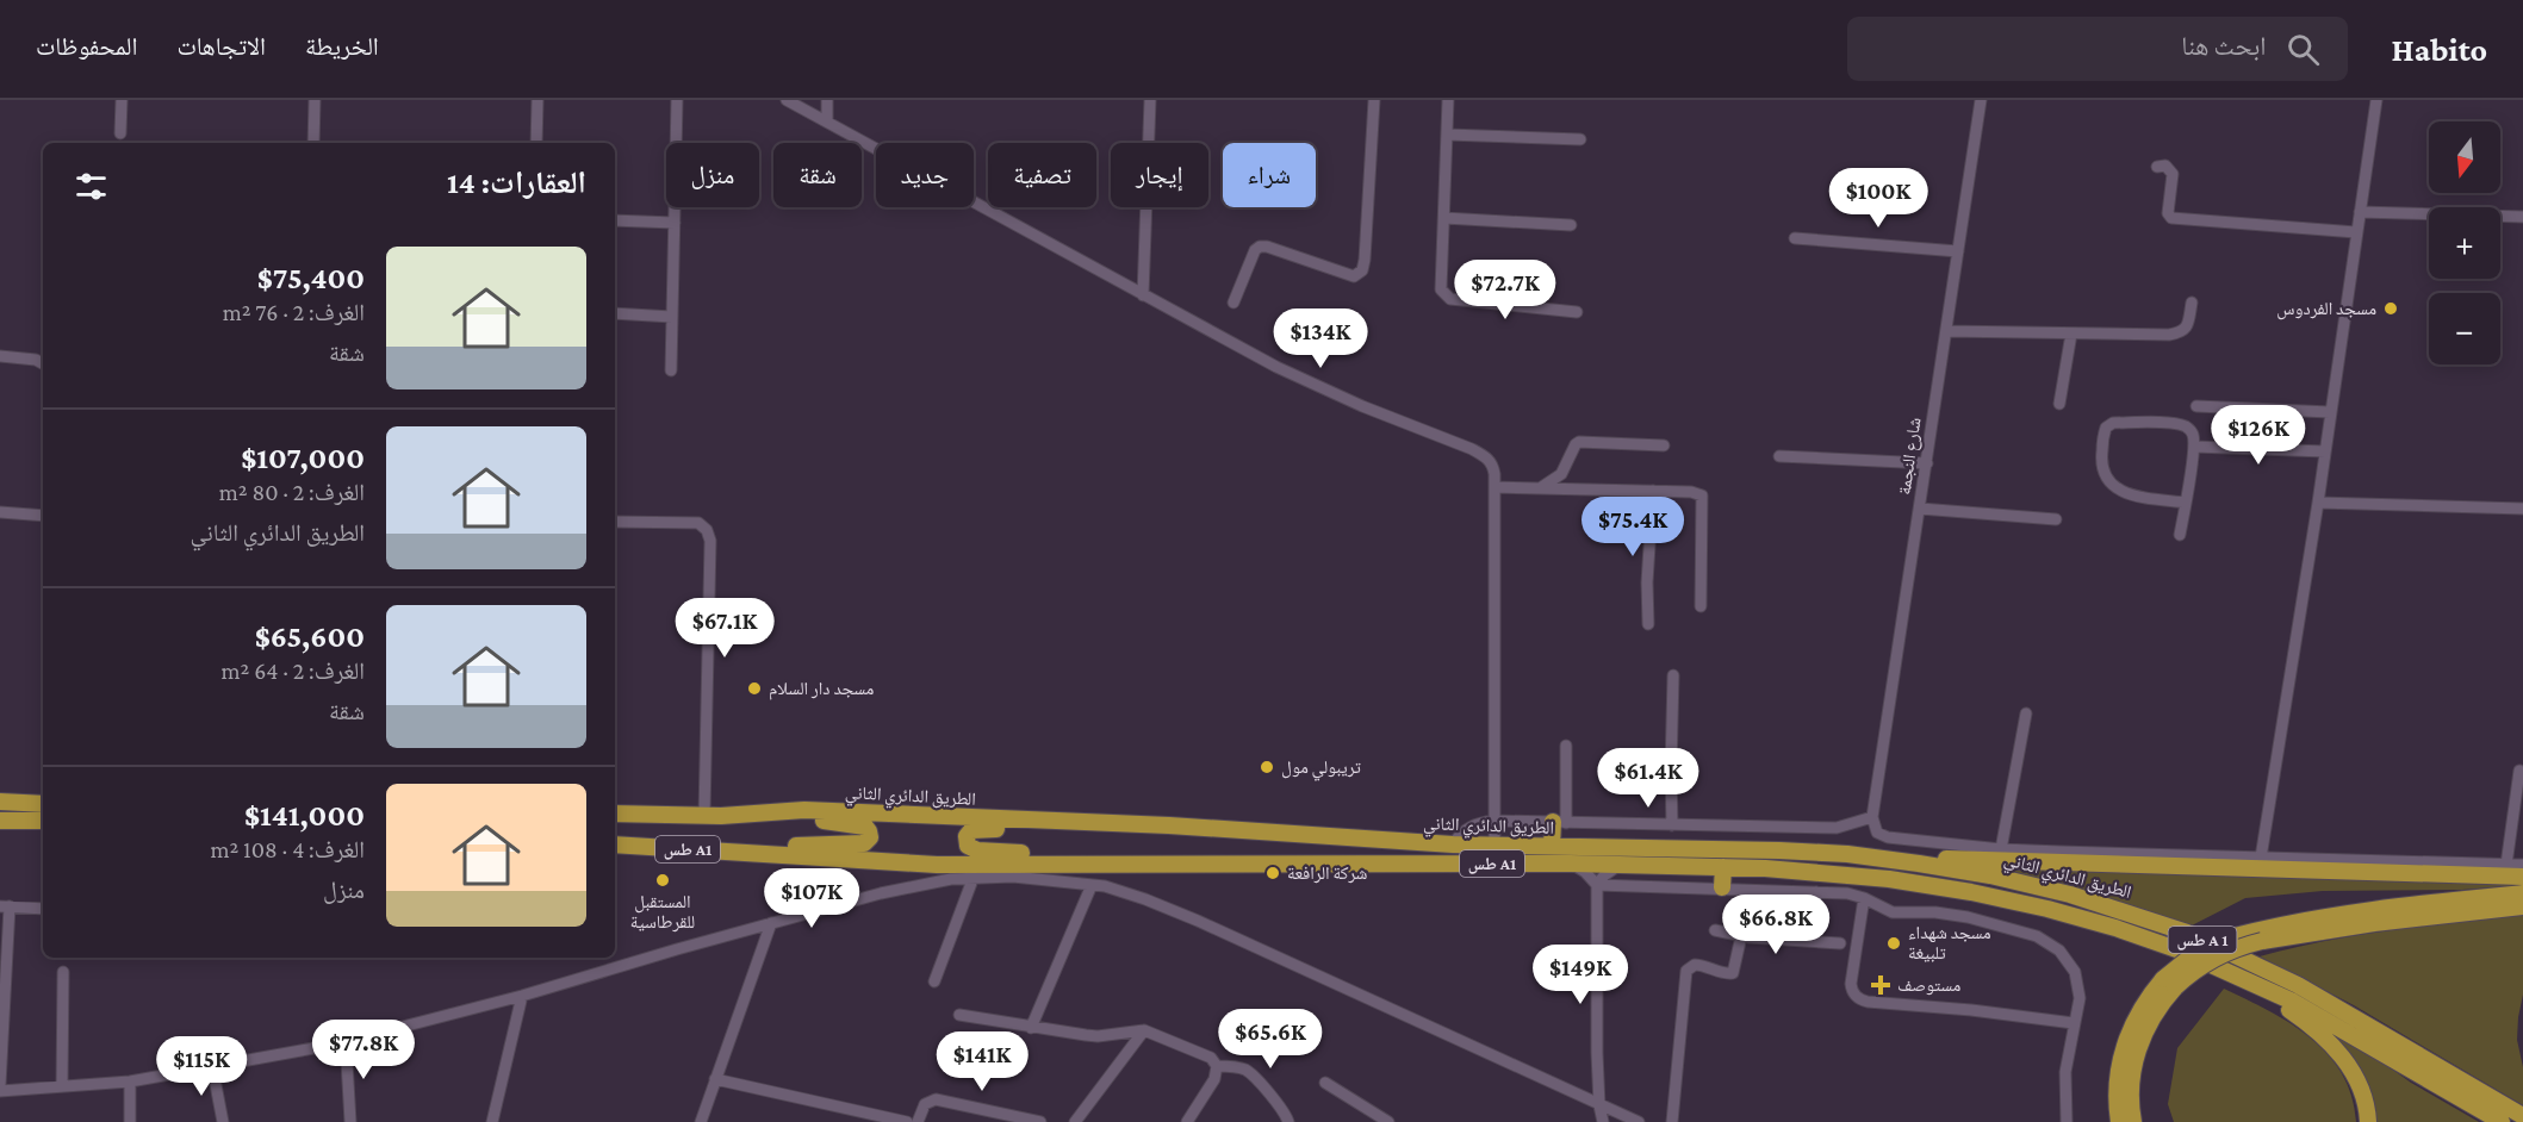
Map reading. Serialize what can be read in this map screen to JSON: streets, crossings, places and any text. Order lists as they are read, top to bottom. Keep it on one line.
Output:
{"streets":{"highway":["الطريق الدائري الثاني","طس A1","طس A 1"],"street":["شارع النجمة"]},"places":{"other":["مسجد الفردوس","مسجد دار السلام","تريبولي مول","شركة الرافعة","المستقبل للقرطاسية","مسجد شهداء تلبيغة"],"health":["مستوصف"]},"north":"bottom","page":{"header":"Habito","search":"ابحث هنا","nav":["الخريطة","الاتجاهات","المحفوظات"],"map_buttons":["+","−"],"chip":["شراء","إيجار","تصفية","جديد","شقة","منزل"],"heading":"العقارات: 14","price":["$100K","$72.7K","$134K","$126K","$75.4K","$67.1K","$61.4K","$107K","$66.8K","$149K","$65.6K","$77.8K","$141K","$115K"],"list":[{"name":"$75,400","note":"الغرف: 2 · 76 m² · شقة"},{"name":"$107,000","note":"الغرف: 2 · 80 m² · الطريق الدائري الثاني"},{"name":"$65,600","note":"الغرف: 2 · 64 m² · شقة"},{"name":"$141,000","note":"الغرف: 4 · 108 m² · منزل"}]}}
